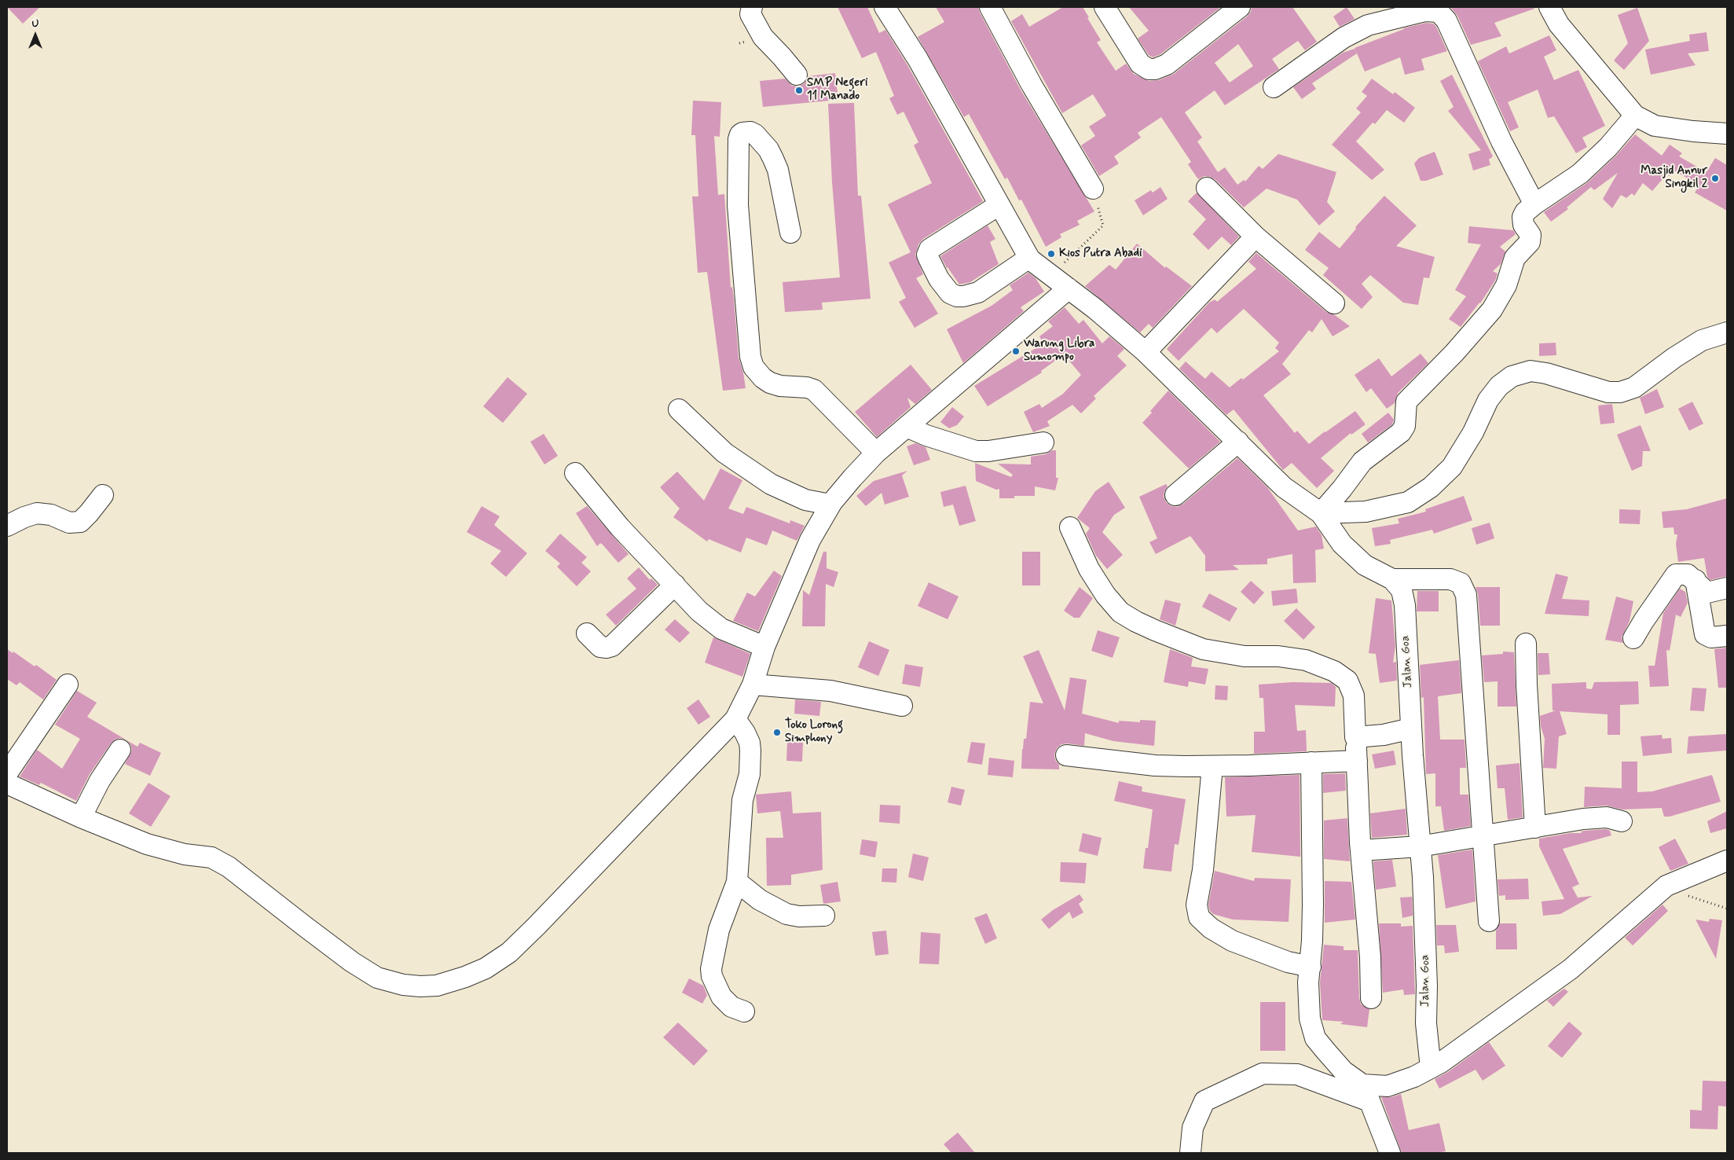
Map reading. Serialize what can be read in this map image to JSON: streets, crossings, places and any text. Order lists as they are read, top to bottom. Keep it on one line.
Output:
{"streets":{"street":["Jalan Goa"]},"places":["SMP Negeri 11 Manado","Masjid Annur Singkil 2","Kios Putra Abadi","Warung Libra Sumompo","Toko Lorong Simphony"],"north":"top"}
